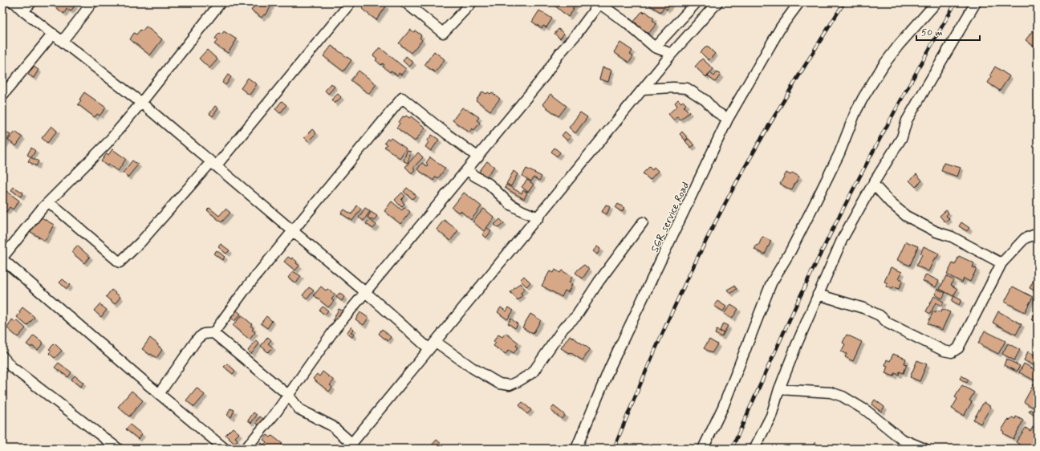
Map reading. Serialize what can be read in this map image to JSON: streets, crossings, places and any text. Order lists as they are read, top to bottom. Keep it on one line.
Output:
{"streets":{"street":["SGR service Road"]},"scale_bar":"50 m"}
